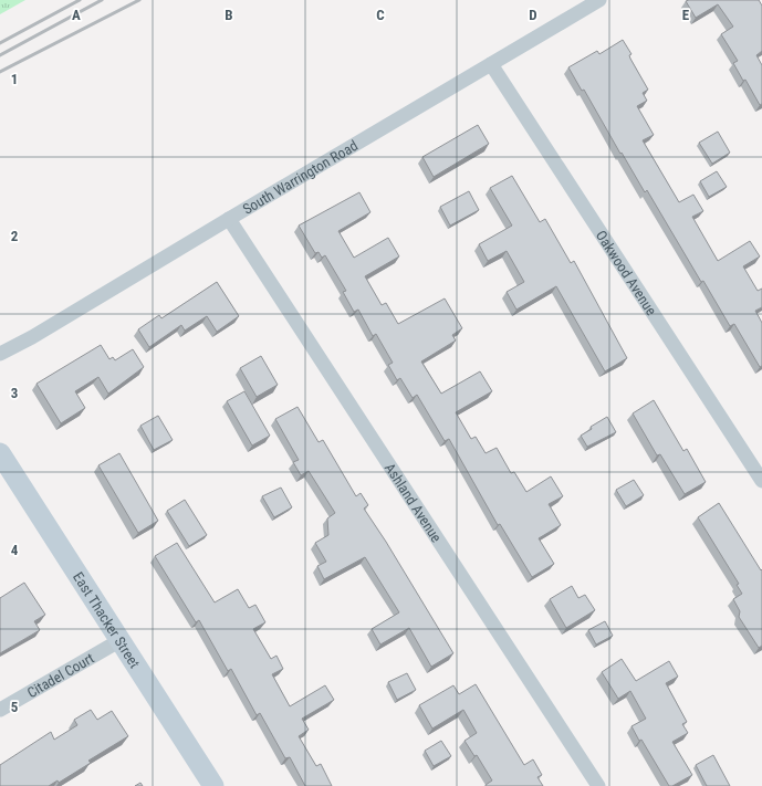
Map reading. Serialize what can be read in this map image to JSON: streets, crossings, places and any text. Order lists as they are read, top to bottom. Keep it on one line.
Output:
{"streets":{"main road":["East Thacker Street"],"street":["South Warrington Road","Oakwood Avenue","Ashland Avenue","Citadel Court"]},"crossings":[["South Warrington Road","Oakwood Avenue"],["South Warrington Road","Ashland Avenue"],["East Thacker Street","Citadel Court"]],"grid":{"columns":["A","B","C","D","E"],"rows":["1","2","3","4","5"]}}
